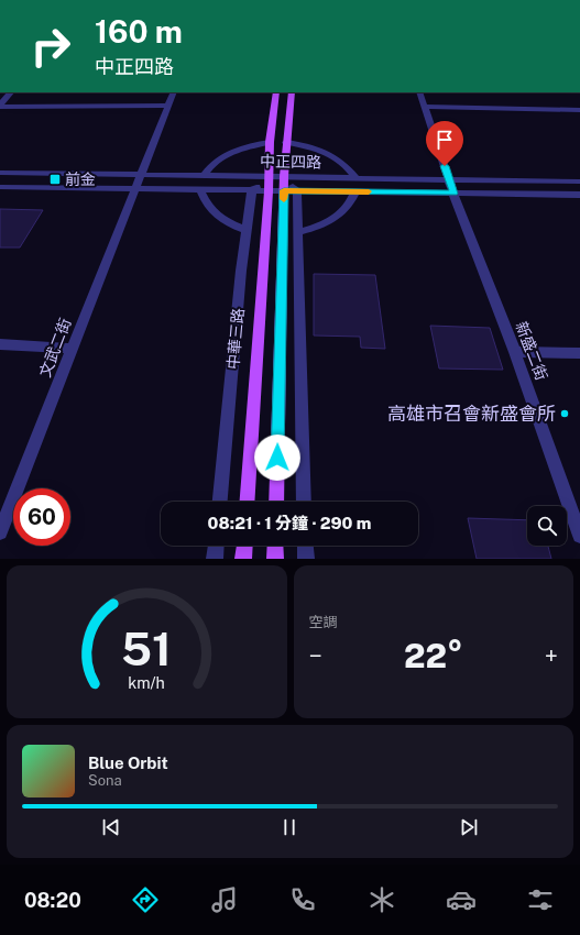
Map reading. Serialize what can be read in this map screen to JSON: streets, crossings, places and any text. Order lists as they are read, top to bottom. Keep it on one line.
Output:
{"streets":{"main road":["中華三路"],"street":["中正四路","文武二街","新盛二街"]},"crossings":[["中正四路","中華三路"],["中正四路","文武二街"],["中正四路","新盛二街"]],"places":{"transit":["前金"],"other":["高雄市召會新盛會所"]},"page":{"turn":["160 m","中正四路"],"limit":"60","trip":"08:21 · 1 分鐘 · 290 m","tile":"空調","heat":["−","22°","+"],"song":["Blue Orbit","Sona"],"tabs":"08:20","gauge":["51","km/h"]}}
